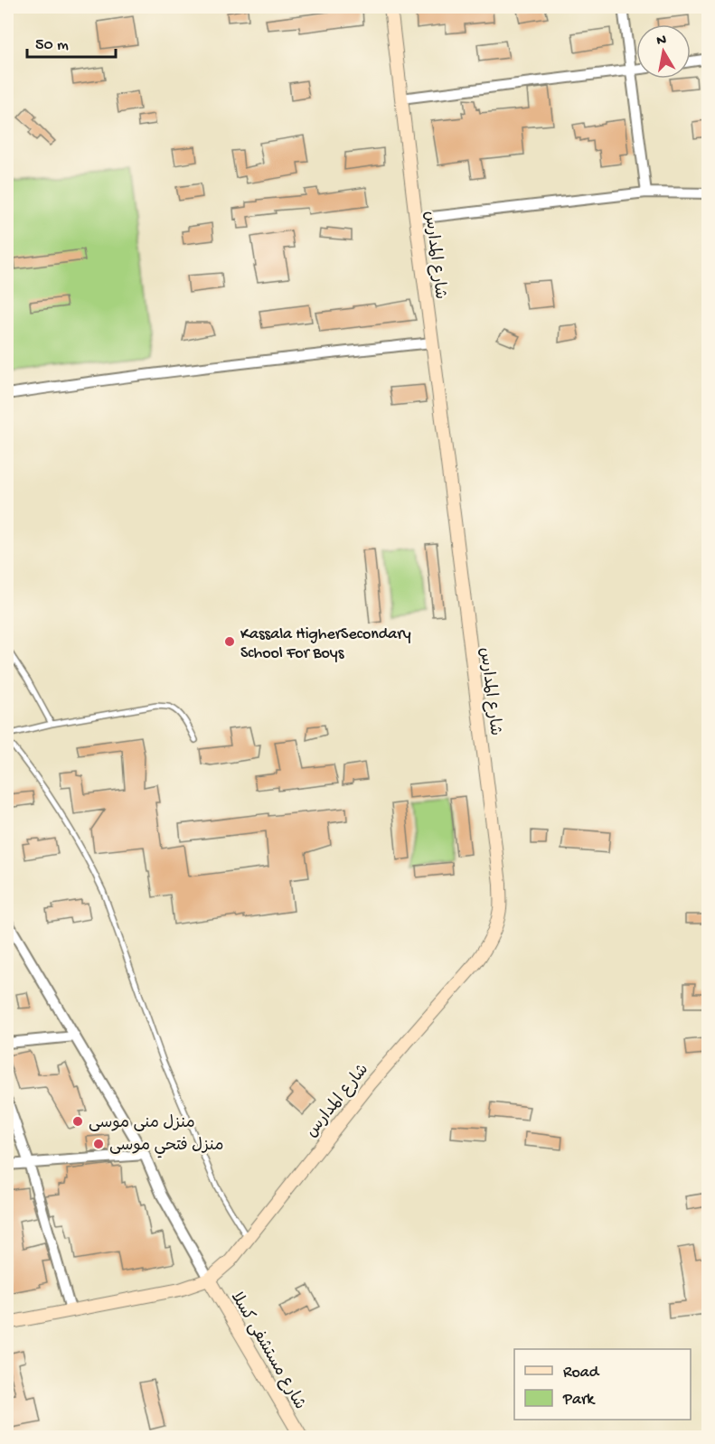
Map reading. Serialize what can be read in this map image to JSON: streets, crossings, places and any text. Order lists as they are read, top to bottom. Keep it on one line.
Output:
{"streets":{"street":["شارع المدارس","شارع مستشفى كسلا"]},"crossings":[["شارع المدارس","شارع مستشفى كسلا"]],"places":["Kassala HigherSecondary School For Boys","منزل منى موسى","منزل فتحي موسى"],"legend":["Road","Park"],"scale_bar":"50 m","north":"top"}
